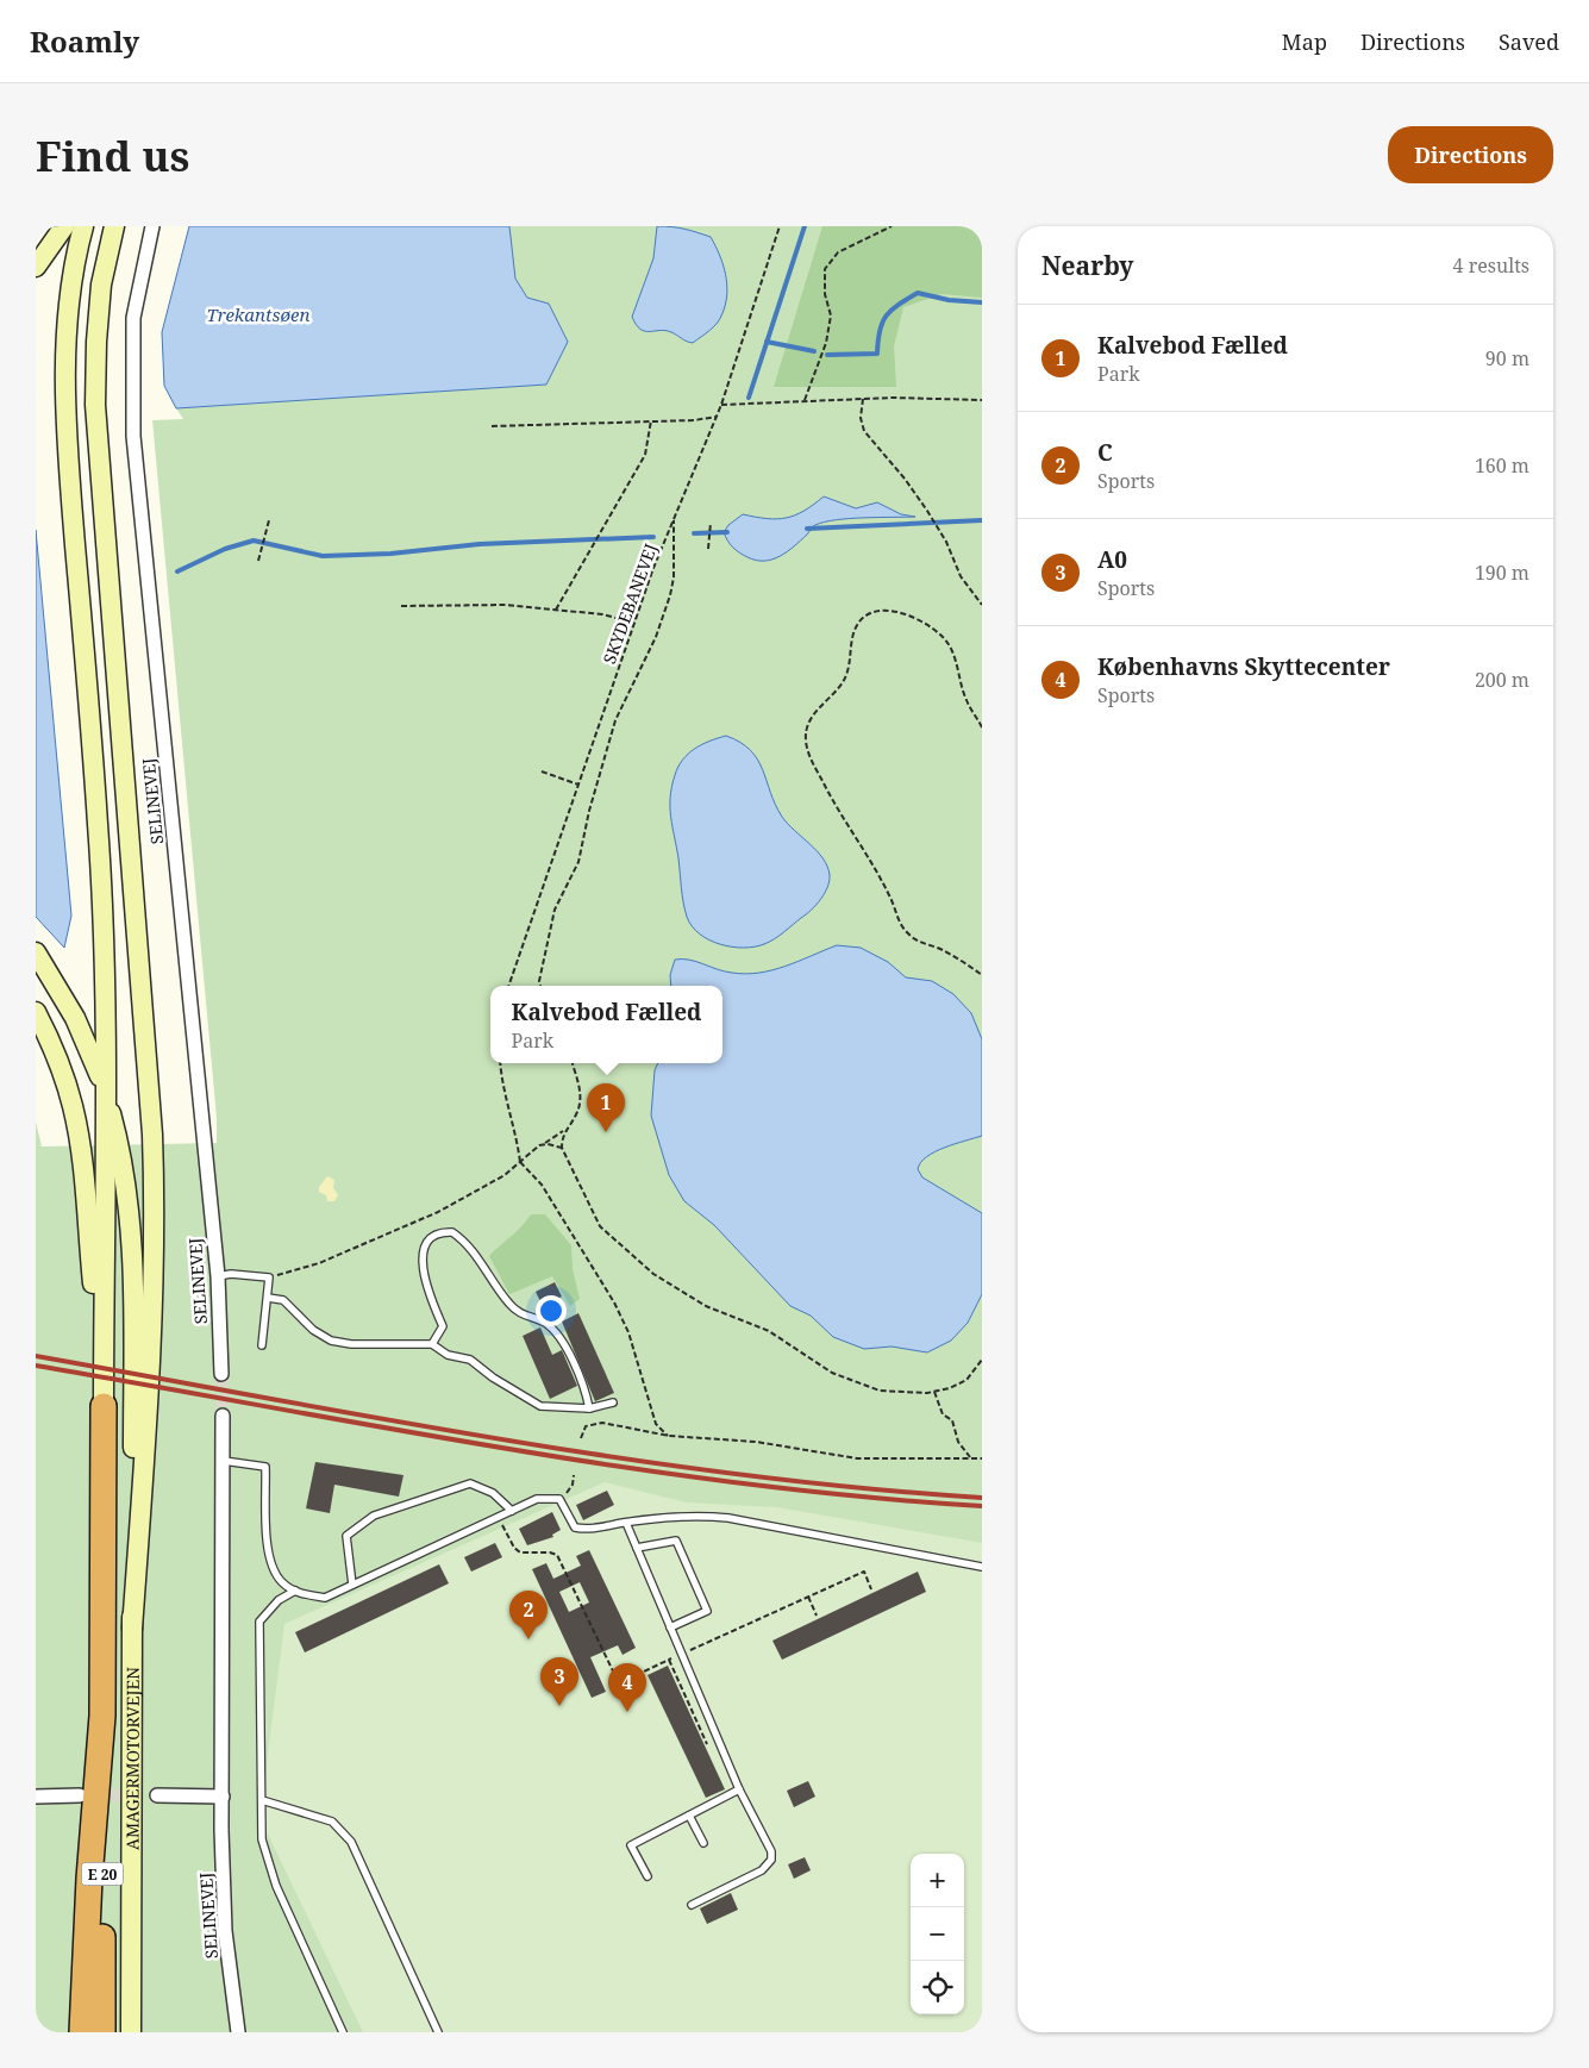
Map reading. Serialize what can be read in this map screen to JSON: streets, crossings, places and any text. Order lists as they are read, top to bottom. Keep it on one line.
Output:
{"streets":{"highway":["AMAGERMOTORVEJEN","E 20"],"street":["SELINEVEJ"],"path":["SKYDEBANEVEJ"]},"crossings":[["AMAGERMOTORVEJEN","E 20"]],"water":["Trekantsøen"],"page":{"header":"Roamly","nav":["Map","Directions","Saved"],"buttons":"Directions","title":"Find us","heading":["Nearby","4 results"],"list":[{"mark":"1","name":"Kalvebod Fælled","note":"Park","value":"90 m"},{"mark":"2","name":"C","note":"Sports","value":"160 m"},{"mark":"3","name":"A0","note":"Sports","value":"190 m"},{"mark":"4","name":"Københavns Skyttecenter","note":"Sports","value":"200 m"}],"popup":["Kalvebod Fælled","Park"],"pins":["1","2","3","4"],"map_buttons":["+","−"]}}
